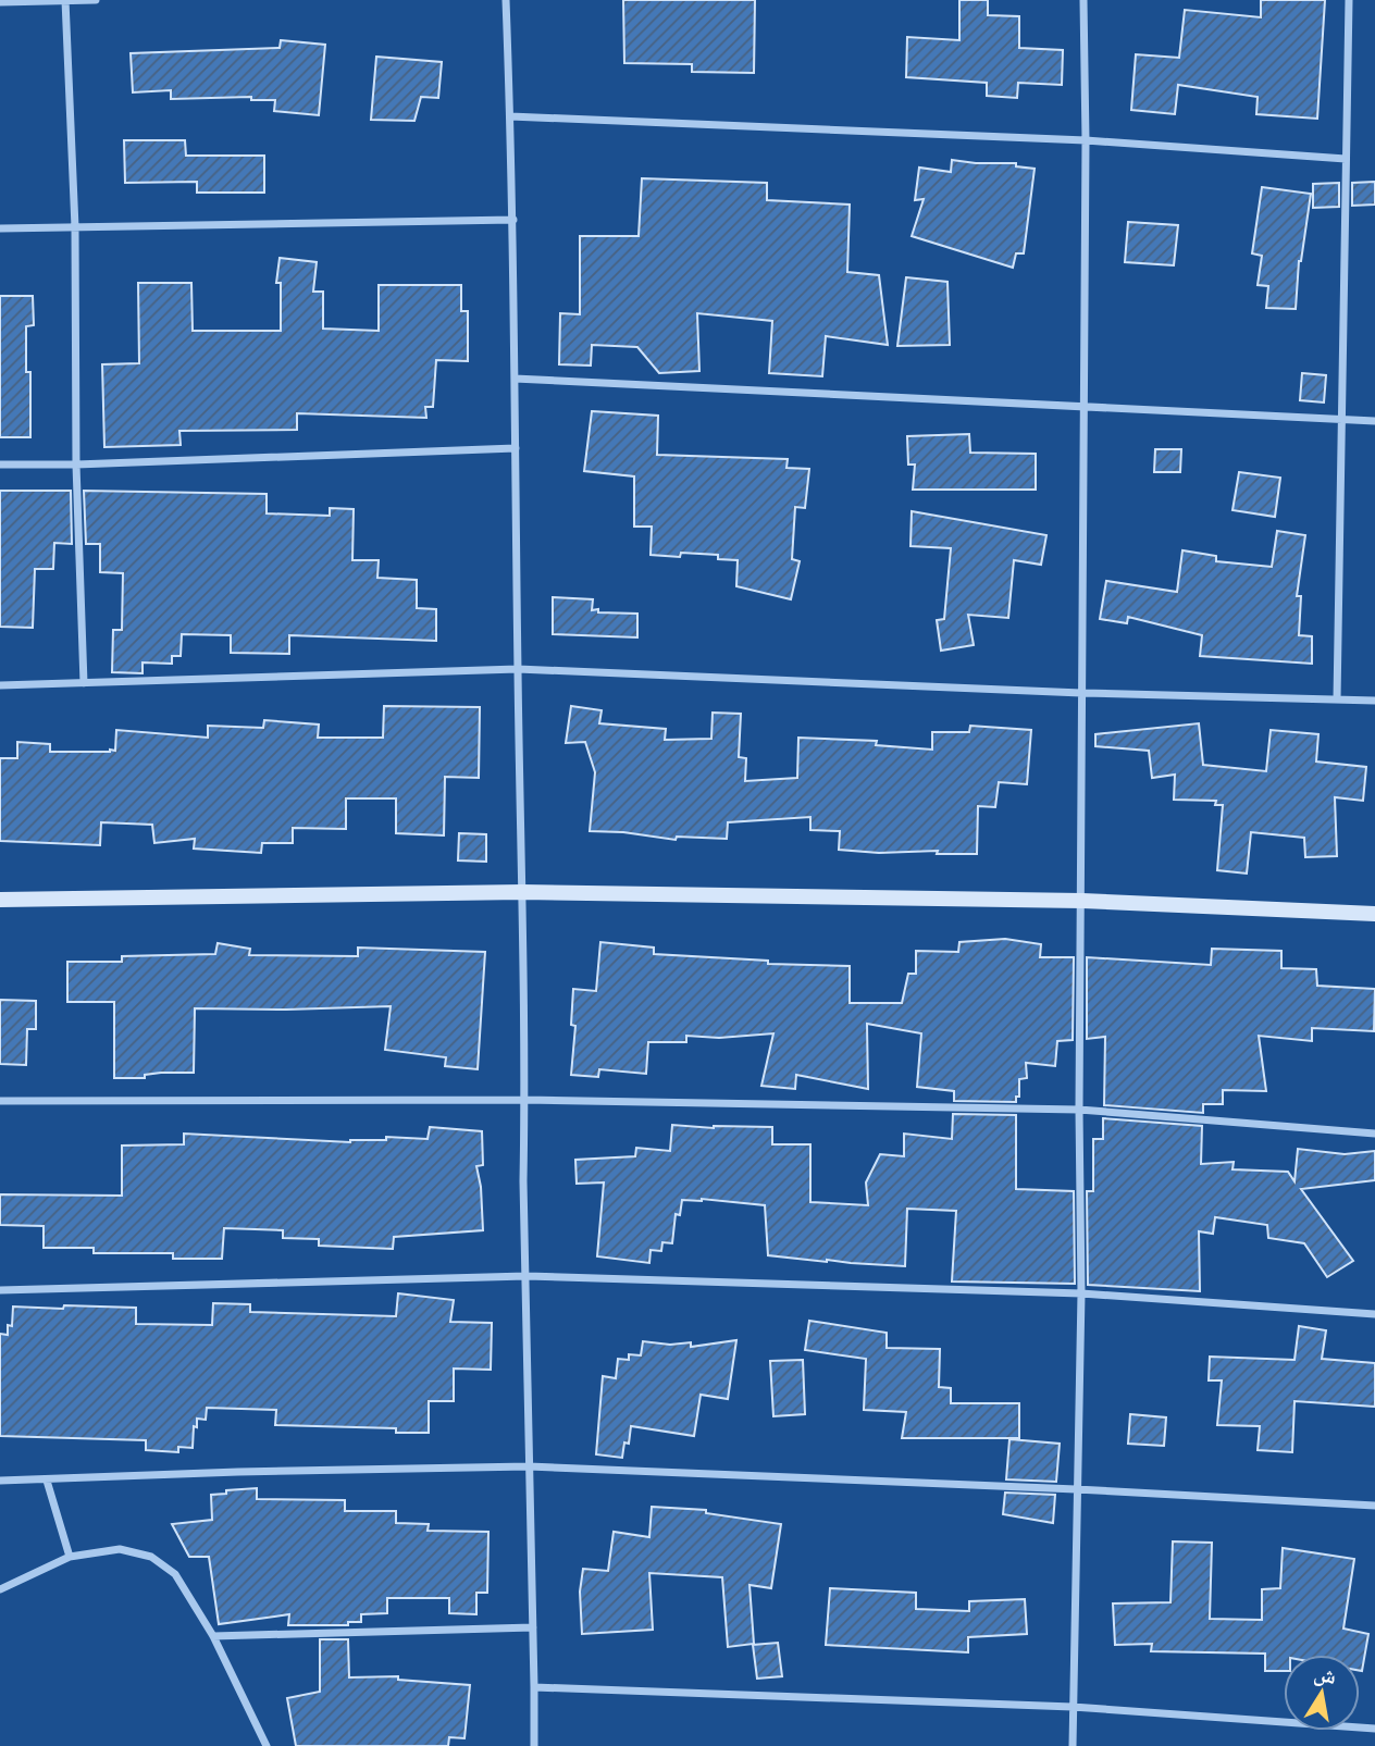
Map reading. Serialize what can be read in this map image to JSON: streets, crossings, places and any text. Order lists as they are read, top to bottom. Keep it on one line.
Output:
{"north":"top"}
